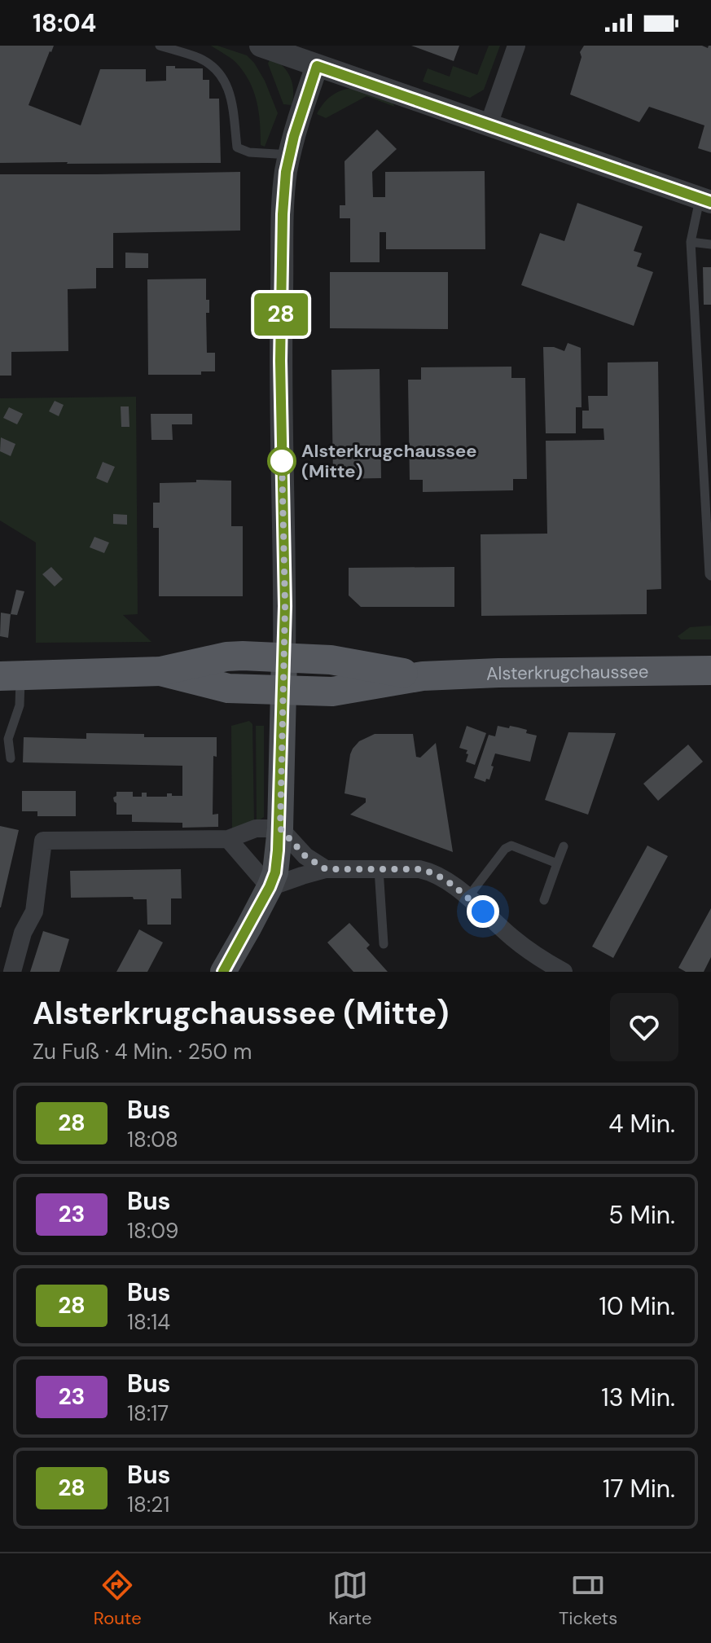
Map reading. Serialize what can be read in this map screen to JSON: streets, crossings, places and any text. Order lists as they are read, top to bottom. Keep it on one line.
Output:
{"streets":{"main road":["Alsterkrugchaussee"]},"places":["Alsterkrugchaussee (Mitte)"],"lines":["bus line 28"],"page":{"status":"18:04","on_map":"28","heading":["Alsterkrugchaussee (Mitte)","Zu Fuß · 4 Min. · 250 m"],"list":[{"mark":"28","name":"Bus","note":"18:08","value":"4 Min."},{"mark":"23","name":"Bus","note":"18:09","value":"5 Min."},{"mark":"28","name":"Bus","note":"18:14","value":"10 Min."},{"mark":"23","name":"Bus","note":"18:17","value":"13 Min."},{"mark":"28","name":"Bus","note":"18:21","value":"17 Min."}],"tabs":["Route","Karte","Tickets"]}}
